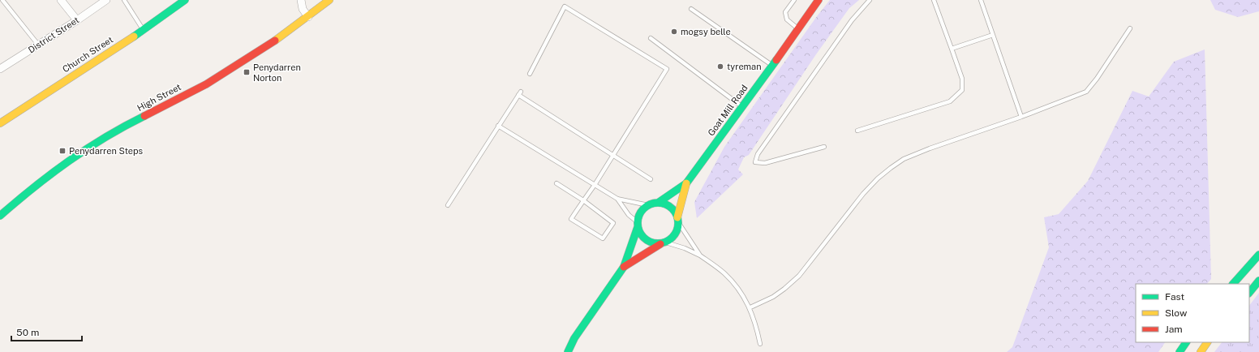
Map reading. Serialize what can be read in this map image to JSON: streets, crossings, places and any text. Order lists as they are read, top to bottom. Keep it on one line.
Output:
{"streets":{"main road":["Church Street","High Street","Goat Mill Road"],"street":["District Street"]},"places":{"other":["mogsy belle","tyreman"],"transit":["Penydarren Norton","Penydarren Steps"]},"legend":["Fast","Slow","Jam"],"scale_bar":"50 m"}
